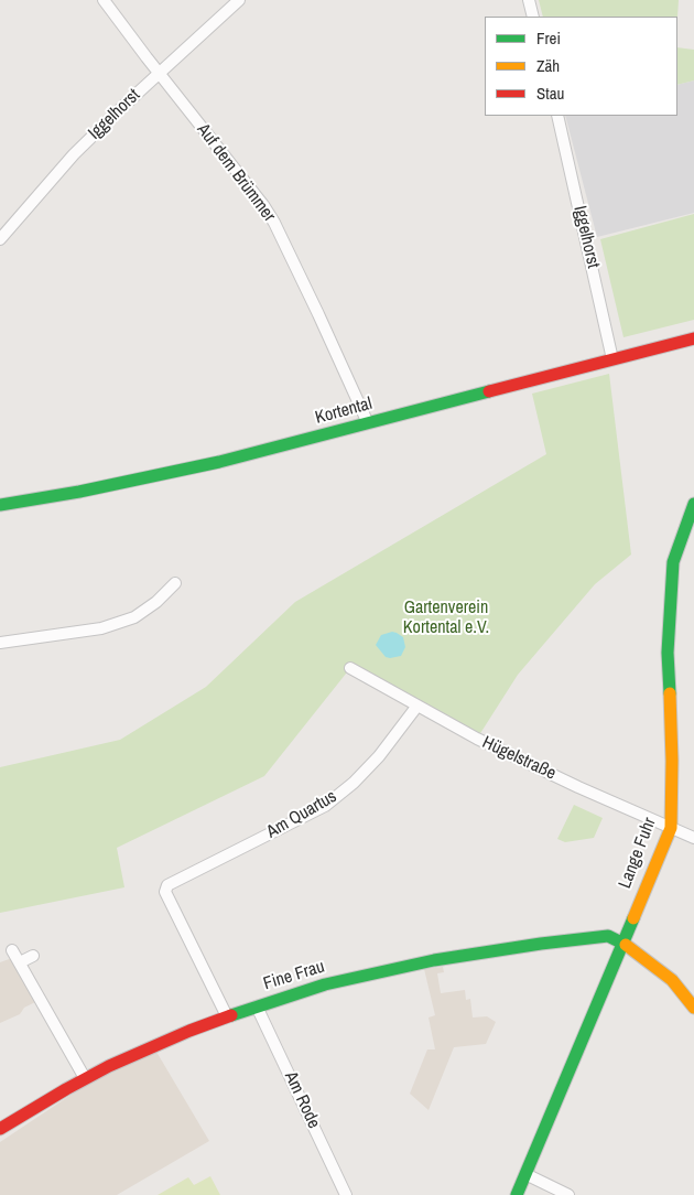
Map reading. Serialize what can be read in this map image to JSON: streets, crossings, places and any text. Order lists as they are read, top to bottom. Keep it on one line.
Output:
{"streets":{"street":["Iggelhorst","Auf dem Brümmer","Kortental","Hügelstraße","Am Quartus","Lange Fuhr","Fine Frau","Am Rode"]},"crossings":[["Iggelhorst","Auf dem Brümmer"],["Iggelhorst","Kortental"],["Auf dem Brümmer","Kortental"],["Hügelstraße","Am Quartus"],["Hügelstraße","Lange Fuhr"],["Am Quartus","Fine Frau"],["Lange Fuhr","Fine Frau"],["Fine Frau","Am Rode"]],"parks":["Gartenverein Kortental e.V."],"legend":["Frei","Zäh","Stau"]}
